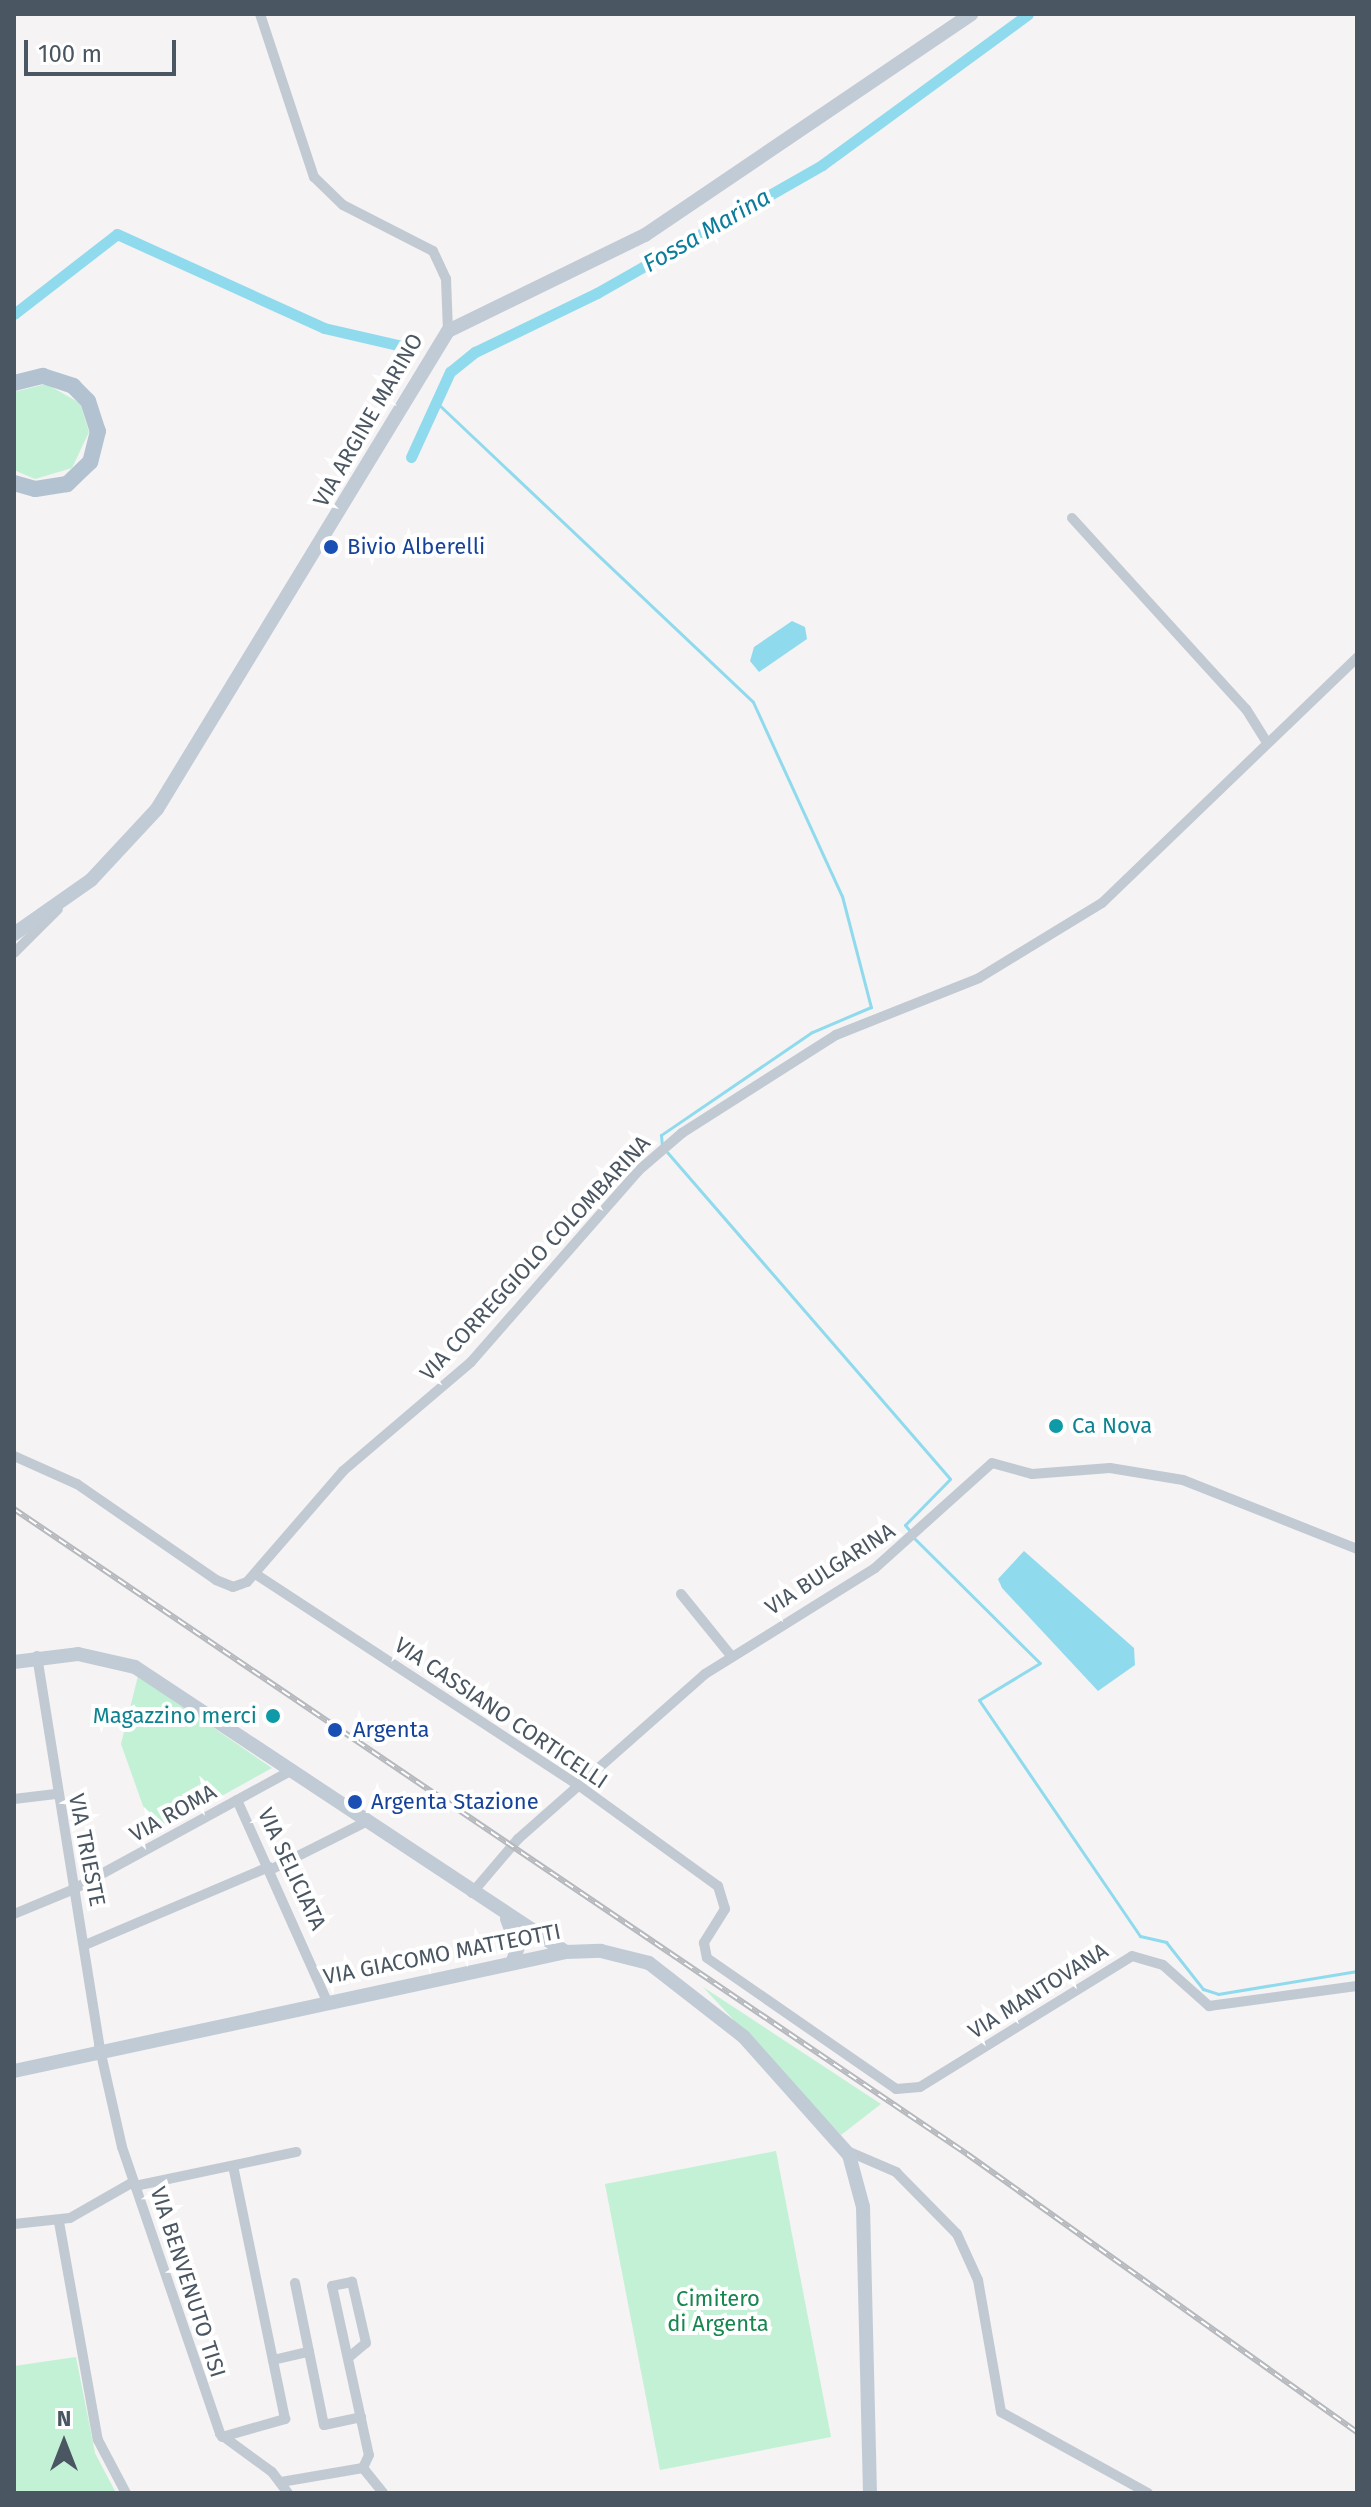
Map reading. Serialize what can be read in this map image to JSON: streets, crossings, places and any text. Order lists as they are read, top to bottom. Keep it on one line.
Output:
{"streets":{"street":["VIA ARGINE MARINO","VIA CORREGGIOLO COLOMBARINA","VIA BULGARINA","VIA CASSIANO CORTICELLI","VIA ROMA","VIA TRIESTE","VIA SELICIATA","VIA GIACOMO MATTEOTTI","VIA MANTOVANA","VIA BENVENUTO TISI"]},"crossings":[["VIA CORREGGIOLO COLOMBARINA","VIA CASSIANO CORTICELLI"],["VIA BULGARINA","VIA CASSIANO CORTICELLI"],["VIA CASSIANO CORTICELLI","VIA MANTOVANA"],["VIA ROMA","VIA TRIESTE"],["VIA ROMA","VIA SELICIATA"],["VIA TRIESTE","VIA GIACOMO MATTEOTTI"],["VIA TRIESTE","VIA BENVENUTO TISI"],["VIA SELICIATA","VIA GIACOMO MATTEOTTI"],["VIA GIACOMO MATTEOTTI","VIA BENVENUTO TISI"]],"water":["Fossa Marina"],"parks":["Cimitero di Argenta"],"places":["Bivio Alberelli","Ca Nova","Magazzino merci","Argenta","Argenta Stazione"],"scale_bar":"100 m","north":"top"}
